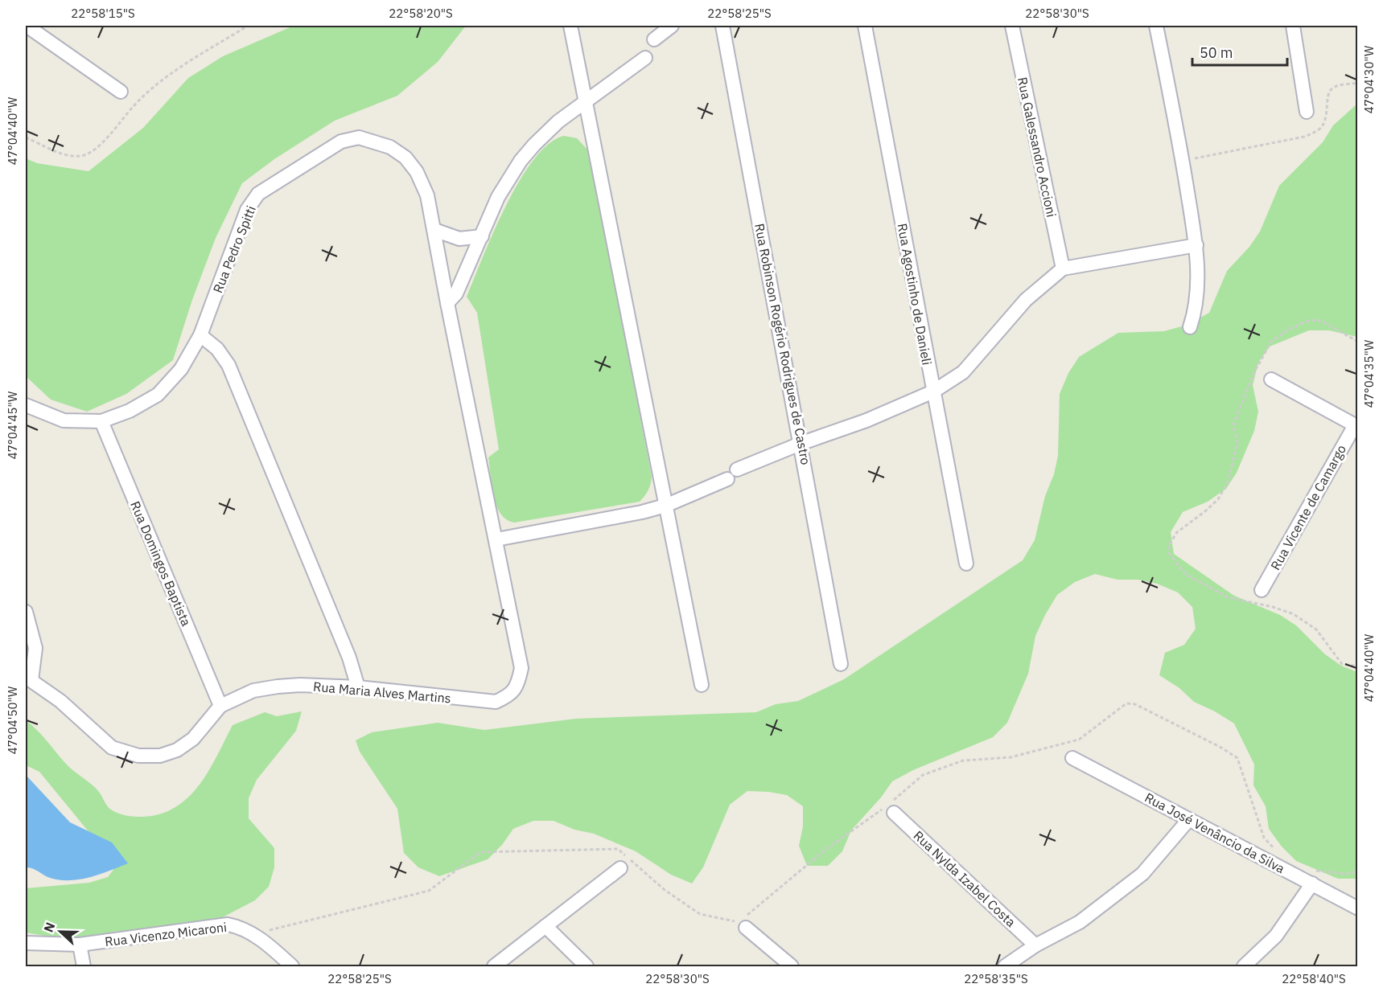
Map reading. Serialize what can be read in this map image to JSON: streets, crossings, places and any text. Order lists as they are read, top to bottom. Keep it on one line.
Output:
{"streets":{"street":["Rua Galessandro Accioni","Rua Pedro Spitti","Rua Agostinho de Danieli","Rua Robinson Rogério Rodrigues de Castro","Rua Vicente de Camargo","Rua Domingos Baptista","Rua Maria Alves Martins","Rua José Venâncio da Silva","Rua Nylda Izabel Costa","Rua Vicenzo Micaroni"]},"crossings":[["Rua Pedro Spitti","Rua Domingos Baptista"],["Rua Pedro Spitti","Rua Maria Alves Martins"],["Rua Domingos Baptista","Rua Maria Alves Martins"]],"scale_bar":"50 m","north":"left","coordinates":["22°58'15\"S","22°58'20\"S","22°58'25\"S","22°58'30\"S","47°04'30\"W","47°04'40\"W","47°04'35\"W","47°04'45\"W","47°04'50\"W","22°58'35\"S","22°58'40\"S"]}
